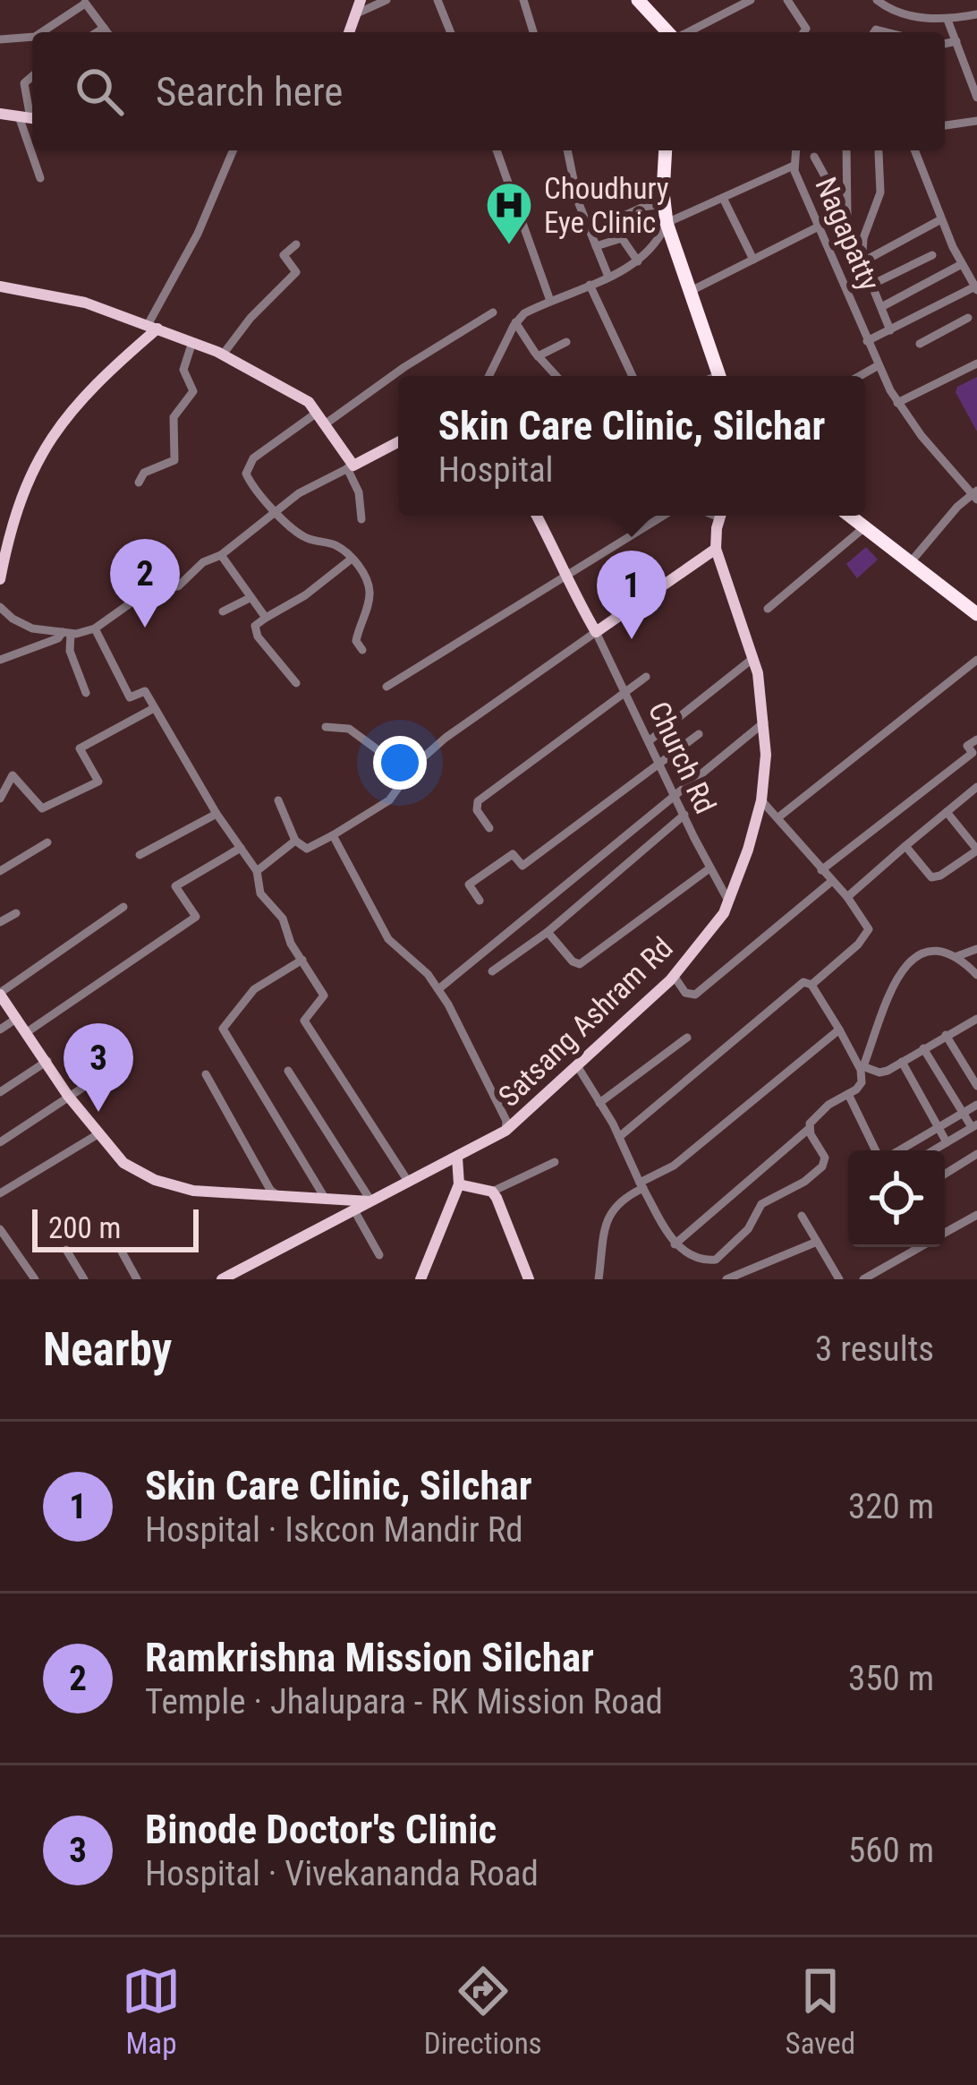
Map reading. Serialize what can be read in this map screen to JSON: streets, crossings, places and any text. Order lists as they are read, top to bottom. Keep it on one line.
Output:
{"streets":{"main road":["Satsang Ashram Rd"],"street":["Nagapatty","Church Rd"]},"crossings":[["Church Rd","Satsang Ashram Rd"]],"places":{"hospital":["Choudhury Eye Clinic"]},"scale_bar":"200 m","page":{"search":"Search here","popup":["Skin Care Clinic, Silchar","Hospital"],"pins":["2","1","3"],"scale":"200 m","heading":["Nearby","3 results"],"list":[{"mark":"1","name":"Skin Care Clinic, Silchar","note":"Hospital · Iskcon Mandir Rd","value":"320 m"},{"mark":"2","name":"Ramkrishna Mission Silchar","note":"Temple · Jhalupara - RK Mission Road","value":"350 m"},{"mark":"3","name":"Binode Doctor's Clinic","note":"Hospital · Vivekananda Road","value":"560 m"}],"nav":["Map","Directions","Saved"]}}
